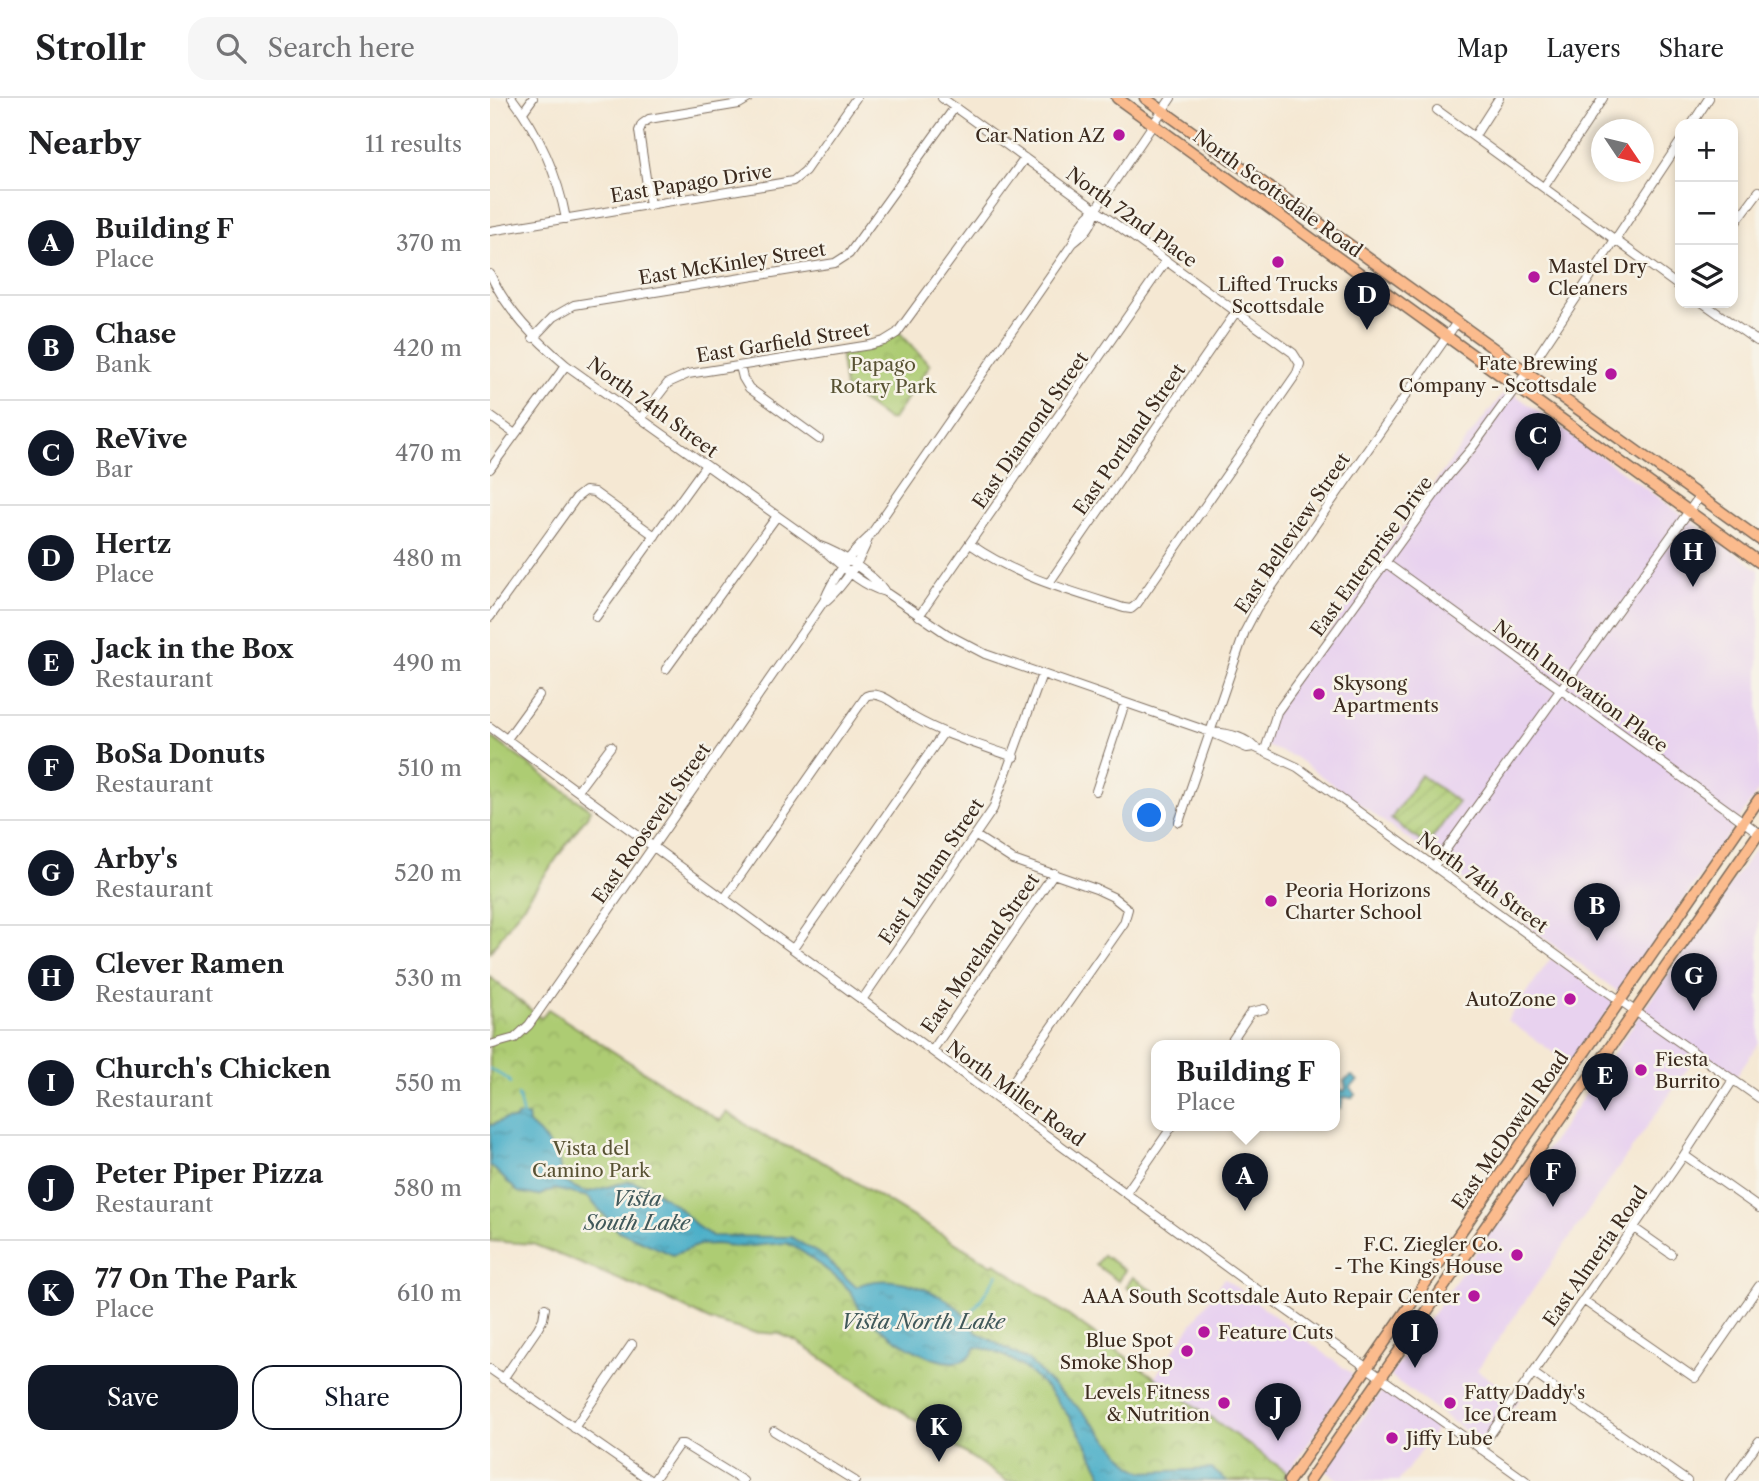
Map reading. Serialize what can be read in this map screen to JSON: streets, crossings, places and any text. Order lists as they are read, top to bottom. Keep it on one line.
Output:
{"streets":{"main road":["North Scottsdale Road","East McDowell Road"],"street":["East Papago Drive","North 72nd Place","East McKinley Street","East Garfield Street","North 74th Street","East Diamond Street","East Portland Street","East Belleview Street","East Enterprise Drive","North Innovation Place","East Roosevelt Street","East Latham Street","East Moreland Street","North Miller Road","East Almeria Road"]},"crossings":[["North Scottsdale Road","East Belleview Street"],["North Scottsdale Road","East Enterprise Drive"],["North Scottsdale Road","East Roosevelt Street"],["North 72nd Place","East McKinley Street"],["North 72nd Place","East Garfield Street"],["North 72nd Place","East Diamond Street"],["North 72nd Place","East Portland Street"],["North 72nd Place","East Roosevelt Street"],["East McKinley Street","North 74th Street"],["East Garfield Street","North 74th Street"],["North 74th Street","East Diamond Street"],["North 74th Street","East Belleview Street"],["North 74th Street","East Enterprise Drive"],["North 74th Street","East Roosevelt Street"],["North 74th Street","East Latham Street"],["North 74th Street","East McDowell Road"],["North 74th Street","East Almeria Road"],["East Enterprise Drive","North Innovation Place"],["North Innovation Place","East McDowell Road"],["East Roosevelt Street","North Miller Road"],["East Latham Street","North Miller Road"],["East Moreland Street","North Miller Road"],["North Miller Road","East McDowell Road"],["North Miller Road","East Almeria Road"]],"water":["Vista South Lake","Vista North Lake"],"parks":["Papago Rotary Park","Vista del Camino Park"],"places":["Car Nation AZ","Lifted Trucks Scottsdale","Mastel Dry Cleaners","Fate Brewing Company - Scottsdale","Skysong Apartments","Peoria Horizons Charter School","AutoZone","Fiesta Burrito","F.C. Ziegler Co. - The Kings House","AAA South Scottsdale Auto Repair Center","Feature Cuts","Blue Spot Smoke Shop","Levels Fitness & Nutrition","Fatty Daddy's Ice Cream","Jiffy Lube"],"north":"bottom right","page":{"header":"Strollr","search":"Search here","nav":["Map","Layers","Share"],"heading":["Nearby","11 results"],"map_buttons":["+","−"],"list":[{"mark":"A","name":"Building F","note":"Place","value":"370 m"},{"mark":"B","name":"Chase","note":"Bank","value":"420 m"},{"mark":"C","name":"ReVive","note":"Bar","value":"470 m"},{"mark":"D","name":"Hertz","note":"Place","value":"480 m"},{"mark":"E","name":"Jack in the Box","note":"Restaurant","value":"490 m"},{"mark":"F","name":"BoSa Donuts","note":"Restaurant","value":"510 m"},{"mark":"G","name":"Arby's","note":"Restaurant","value":"520 m"},{"mark":"H","name":"Clever Ramen","note":"Restaurant","value":"530 m"},{"mark":"I","name":"Church's Chicken","note":"Restaurant","value":"550 m"},{"mark":"J","name":"Peter Piper Pizza","note":"Restaurant","value":"580 m"},{"mark":"K","name":"77 On The Park","note":"Place","value":"610 m"}],"pins":["D","C","H","B","G","E","F","A","I","J","K"],"popup":["Building F","Place"],"buttons":["Save","Share"]}}
